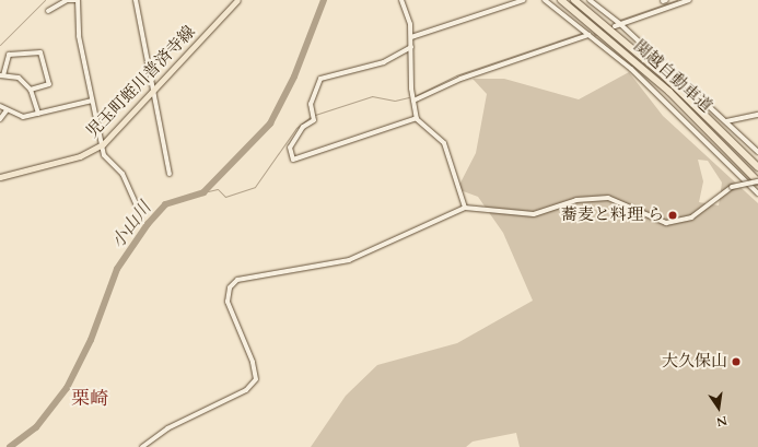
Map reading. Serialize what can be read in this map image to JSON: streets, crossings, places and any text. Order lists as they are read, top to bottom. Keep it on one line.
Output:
{"streets":{"highway":["関越自動車道"],"main road":["児玉町蛭川普済寺線"]},"districts":["栗崎"],"water":["小山川"],"places":["蕎麦と料理 ら","大久保山"],"north":"bottom"}
